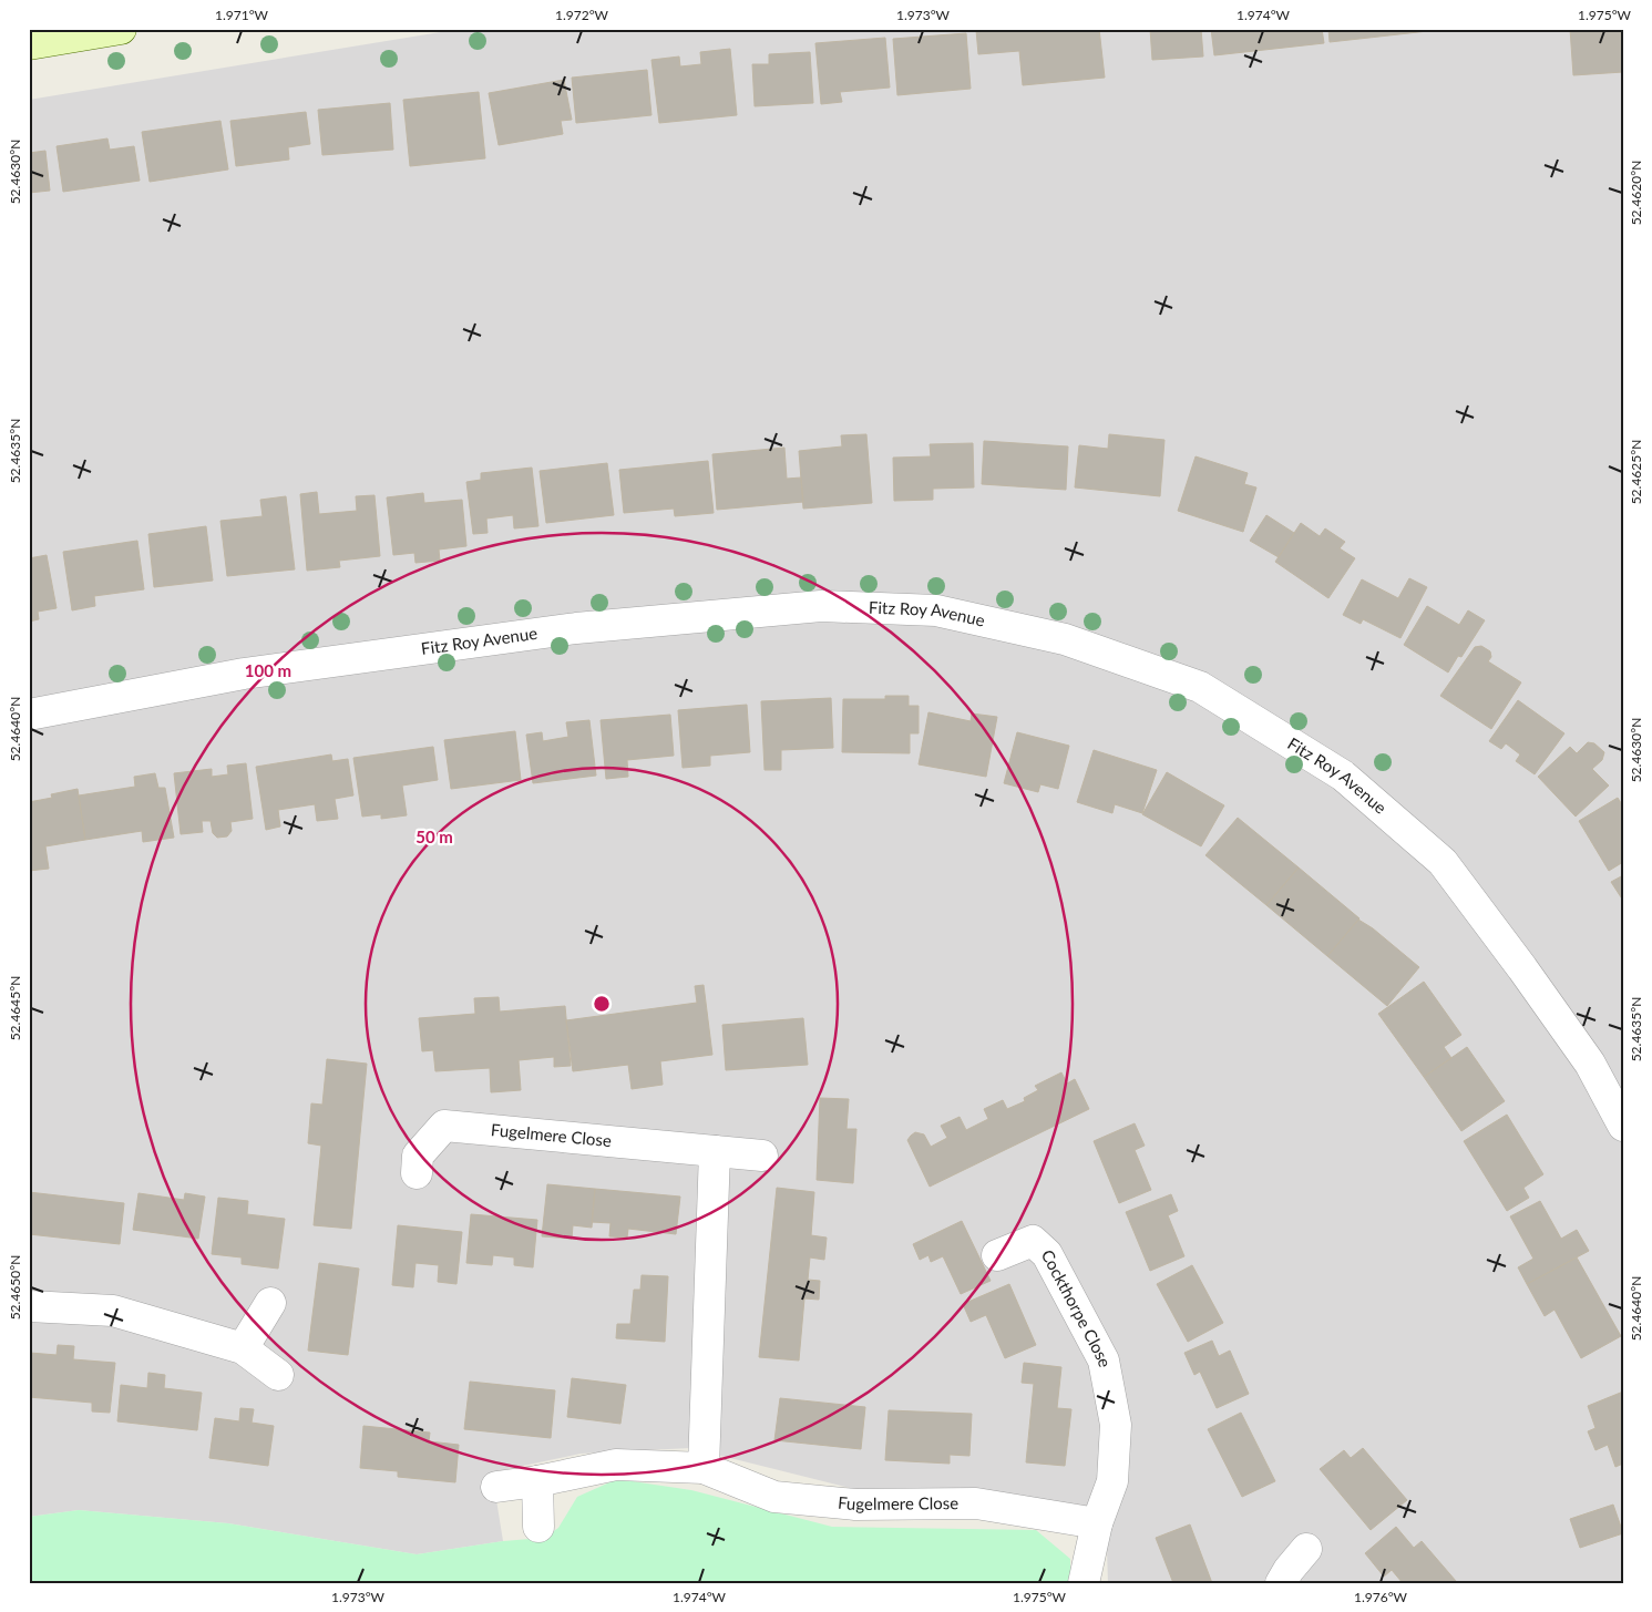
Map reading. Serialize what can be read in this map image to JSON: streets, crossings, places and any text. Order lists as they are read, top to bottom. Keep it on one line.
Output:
{"streets":{"street":["Fitz Roy Avenue","Fugelmere Close","Cockthorpe Close"]},"crossings":[["Fugelmere Close","Cockthorpe Close"]],"coordinates":["1.971°W","1.972°W","1.973°W","1.974°W","1.975°W","52.4630°N","52.4620°N","52.4635°N","52.4625°N","52.4640°N","52.4645°N","52.4650°N","1.976°W"],"rings":["100 m","50 m"]}
